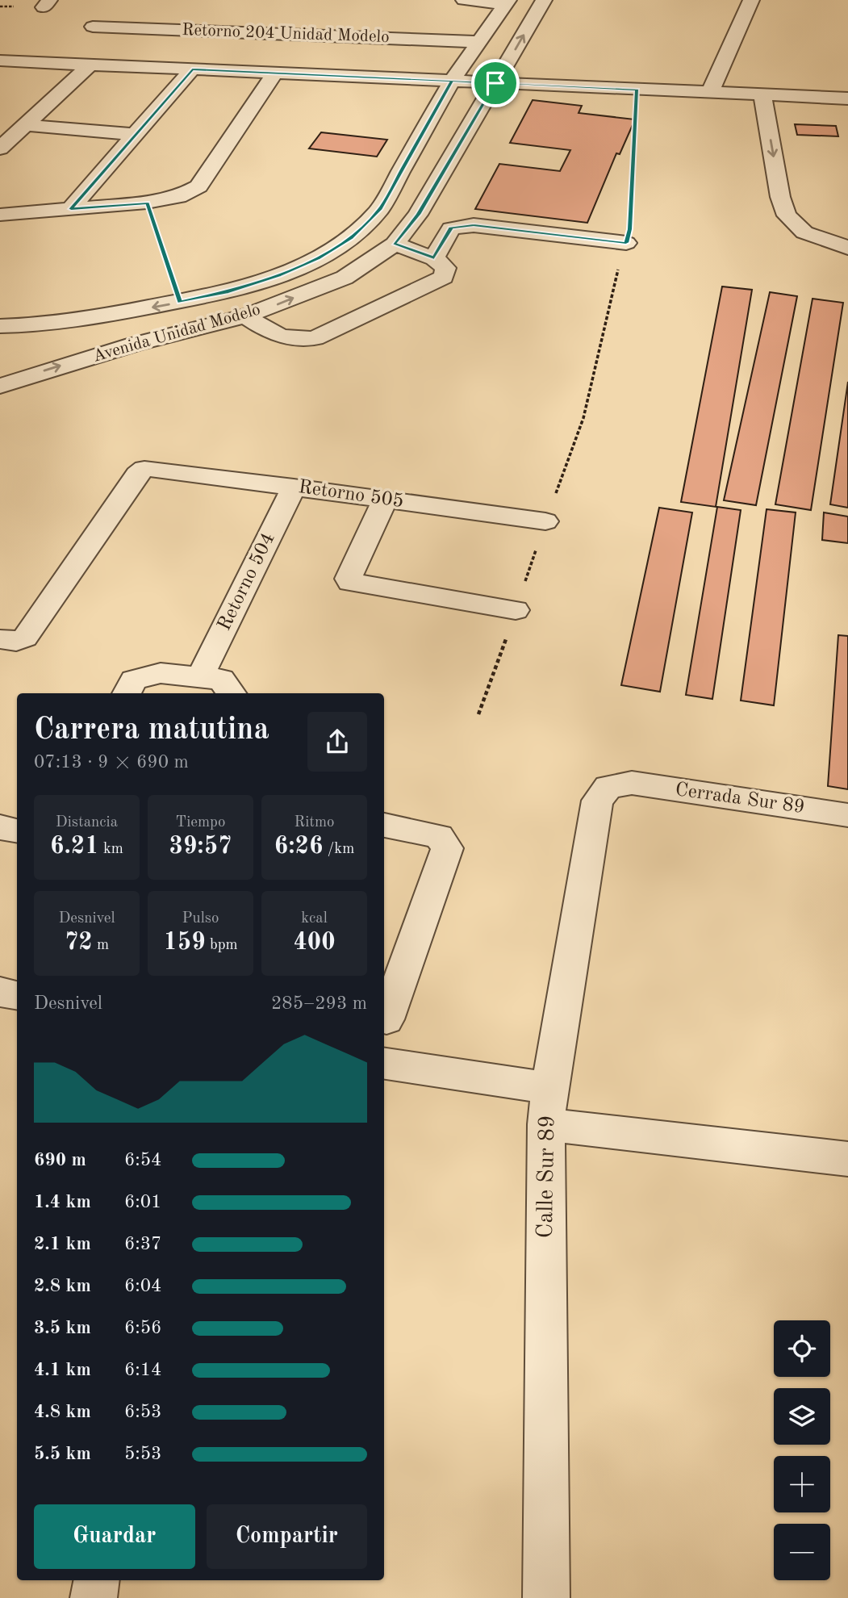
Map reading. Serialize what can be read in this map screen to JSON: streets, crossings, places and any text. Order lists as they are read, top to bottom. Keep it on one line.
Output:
{"streets":{"street":["Retorno 204 Unidad Modelo","Avenida Unidad Modelo","Retorno 505","Retorno 504","Cerrada Sur 89","Calle Sur 89"]},"crossings":[["Retorno 204 Unidad Modelo","Avenida Unidad Modelo"],["Retorno 505","Retorno 504"],["Cerrada Sur 89","Calle Sur 89"]],"page":{"heading":["Carrera matutina","07:13 · 9 × 690 m"],"stats":[["Distancia","6.21 km"],["Tiempo","39:57"],["Ritmo","6:26 /km"],["Desnivel","72 m"],["Pulso","159 bpm"],["kcal","400"]],"chart":["Desnivel","285–293 m"],"list":[{"name":"690 m","note":"6:54"},{"name":"1.4 km","note":"6:01"},{"name":"2.1 km","note":"6:37"},{"name":"2.8 km","note":"6:04"},{"name":"3.5 km","note":"6:56"},{"name":"4.1 km","note":"6:14"},{"name":"4.8 km","note":"6:53"},{"name":"5.5 km","note":"5:53"}],"map_buttons":["+","−"],"buttons":["Guardar","Compartir"]}}
